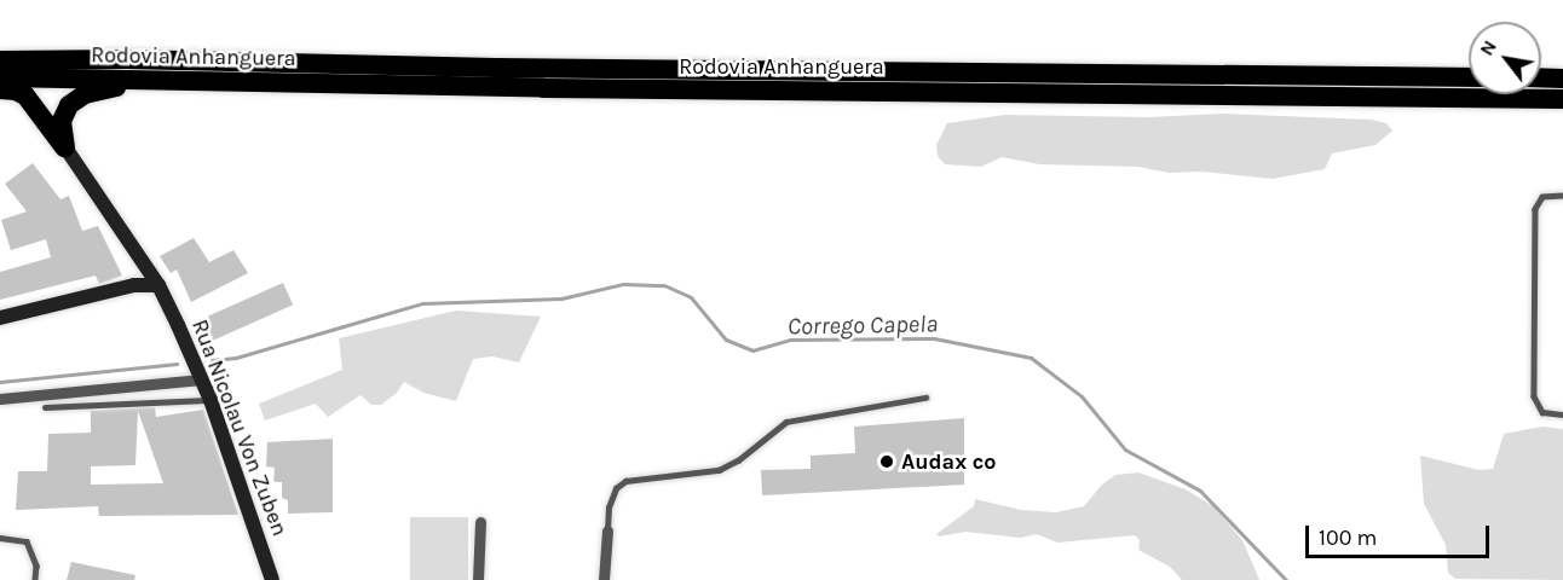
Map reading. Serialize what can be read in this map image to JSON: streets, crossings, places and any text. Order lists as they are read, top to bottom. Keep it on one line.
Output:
{"streets":{"highway":["Rodovia Anhanguera"],"main road":["Rua Nicolau Von Zuben"]},"water":["Corrego Capela"],"places":["Audax co"],"scale_bar":"100 m","north":"top left"}
